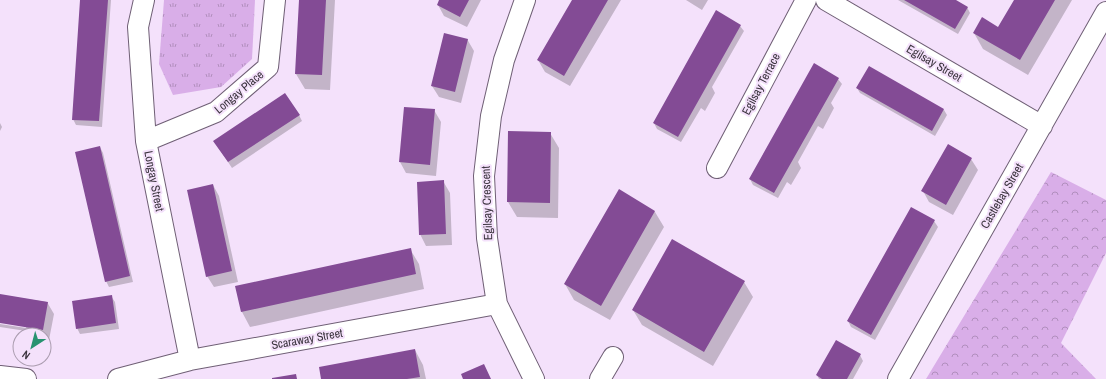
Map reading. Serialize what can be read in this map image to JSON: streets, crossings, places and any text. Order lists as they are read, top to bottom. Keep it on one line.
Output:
{"streets":{"street":["Egilsay Street","Egilsay Terrace","Longay Place","Longay Street","Castlebay Street","Egilsay Crescent","Scaraway Street"]},"crossings":[["Egilsay Street","Castlebay Street"],["Longay Place","Longay Street"],["Longay Street","Scaraway Street"],["Egilsay Crescent","Scaraway Street"]],"north":"bottom left"}
